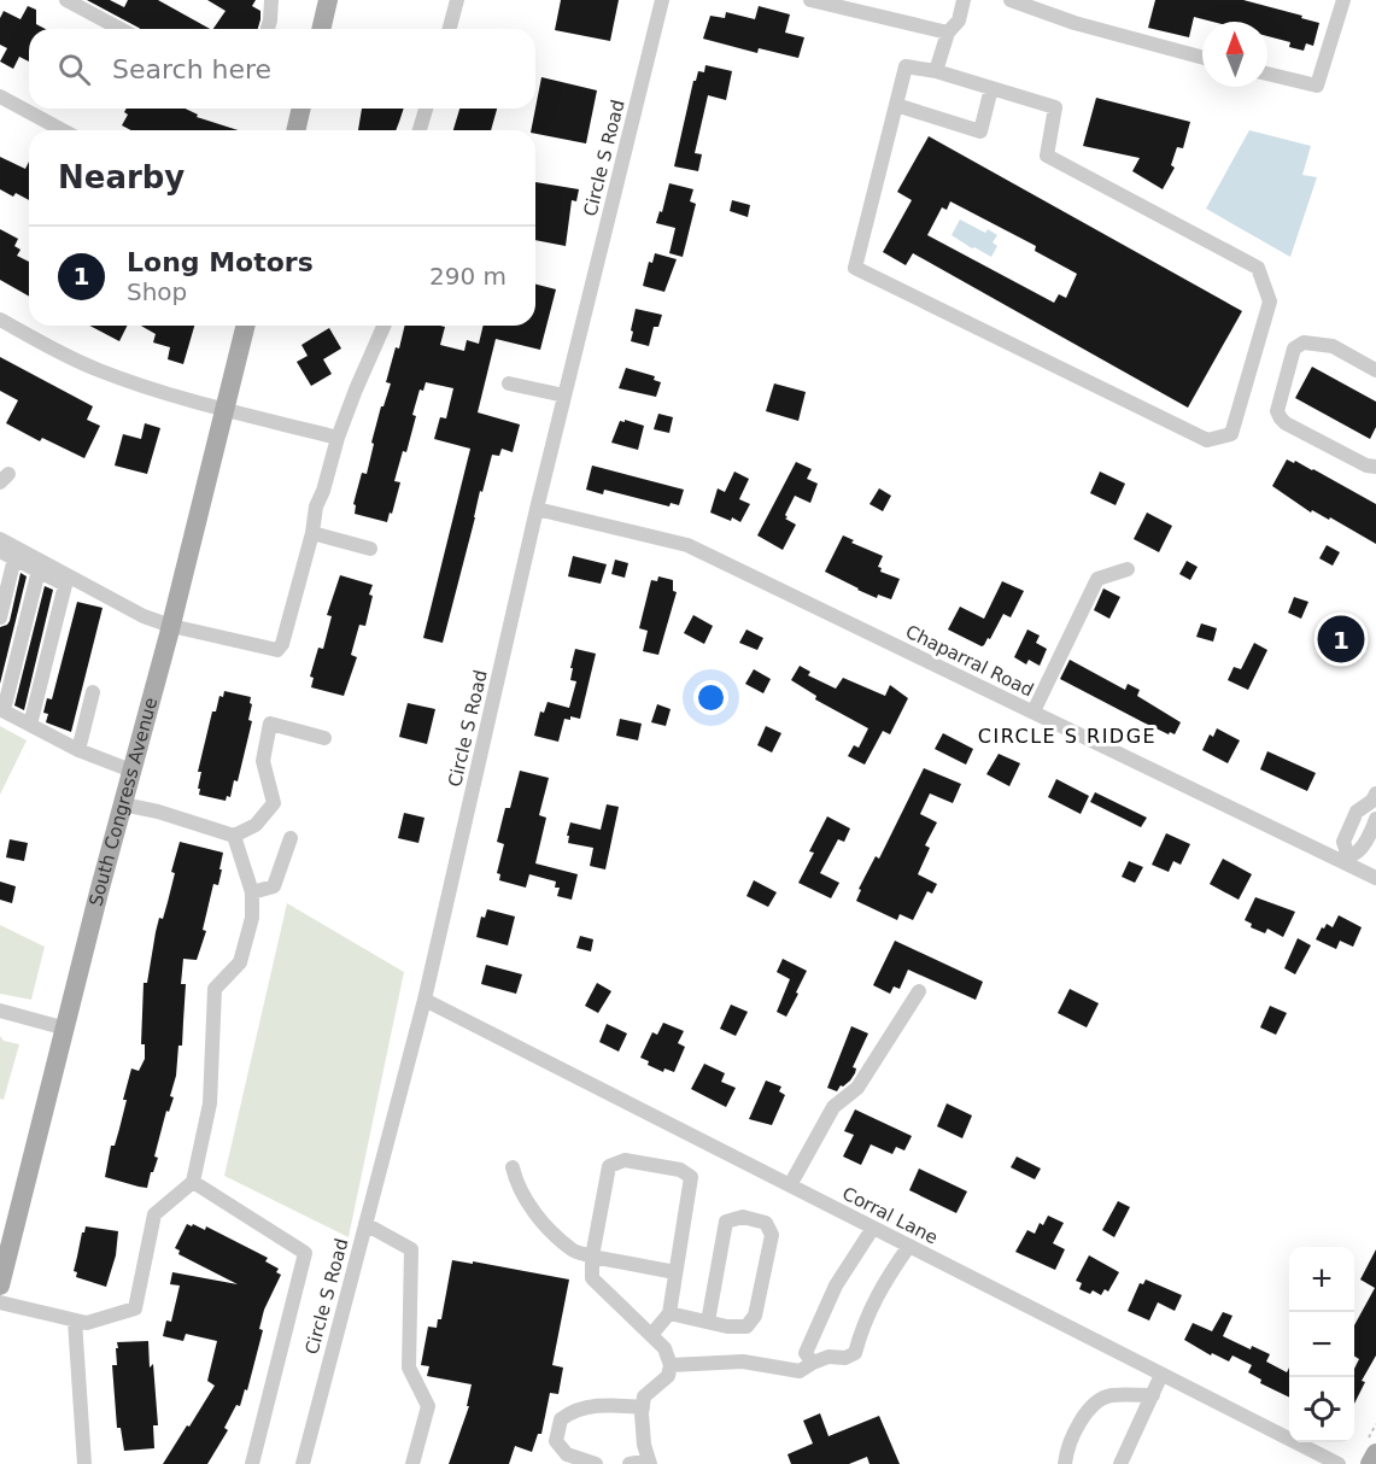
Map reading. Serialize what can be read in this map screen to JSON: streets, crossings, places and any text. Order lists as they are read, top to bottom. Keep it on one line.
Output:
{"streets":{"main road":["South Congress Avenue"],"street":["Circle S Road","Chaparral Road","Corral Lane"]},"crossings":[["Circle S Road","Chaparral Road"],["Circle S Road","Corral Lane"]],"districts":["CIRCLE S RIDGE"],"north":"top","page":{"search":"Search here","heading":"Nearby","list":[{"mark":"1","name":"Long Motors","note":"Shop","value":"290 m"}],"pins":"1","map_buttons":["+","−"]}}
